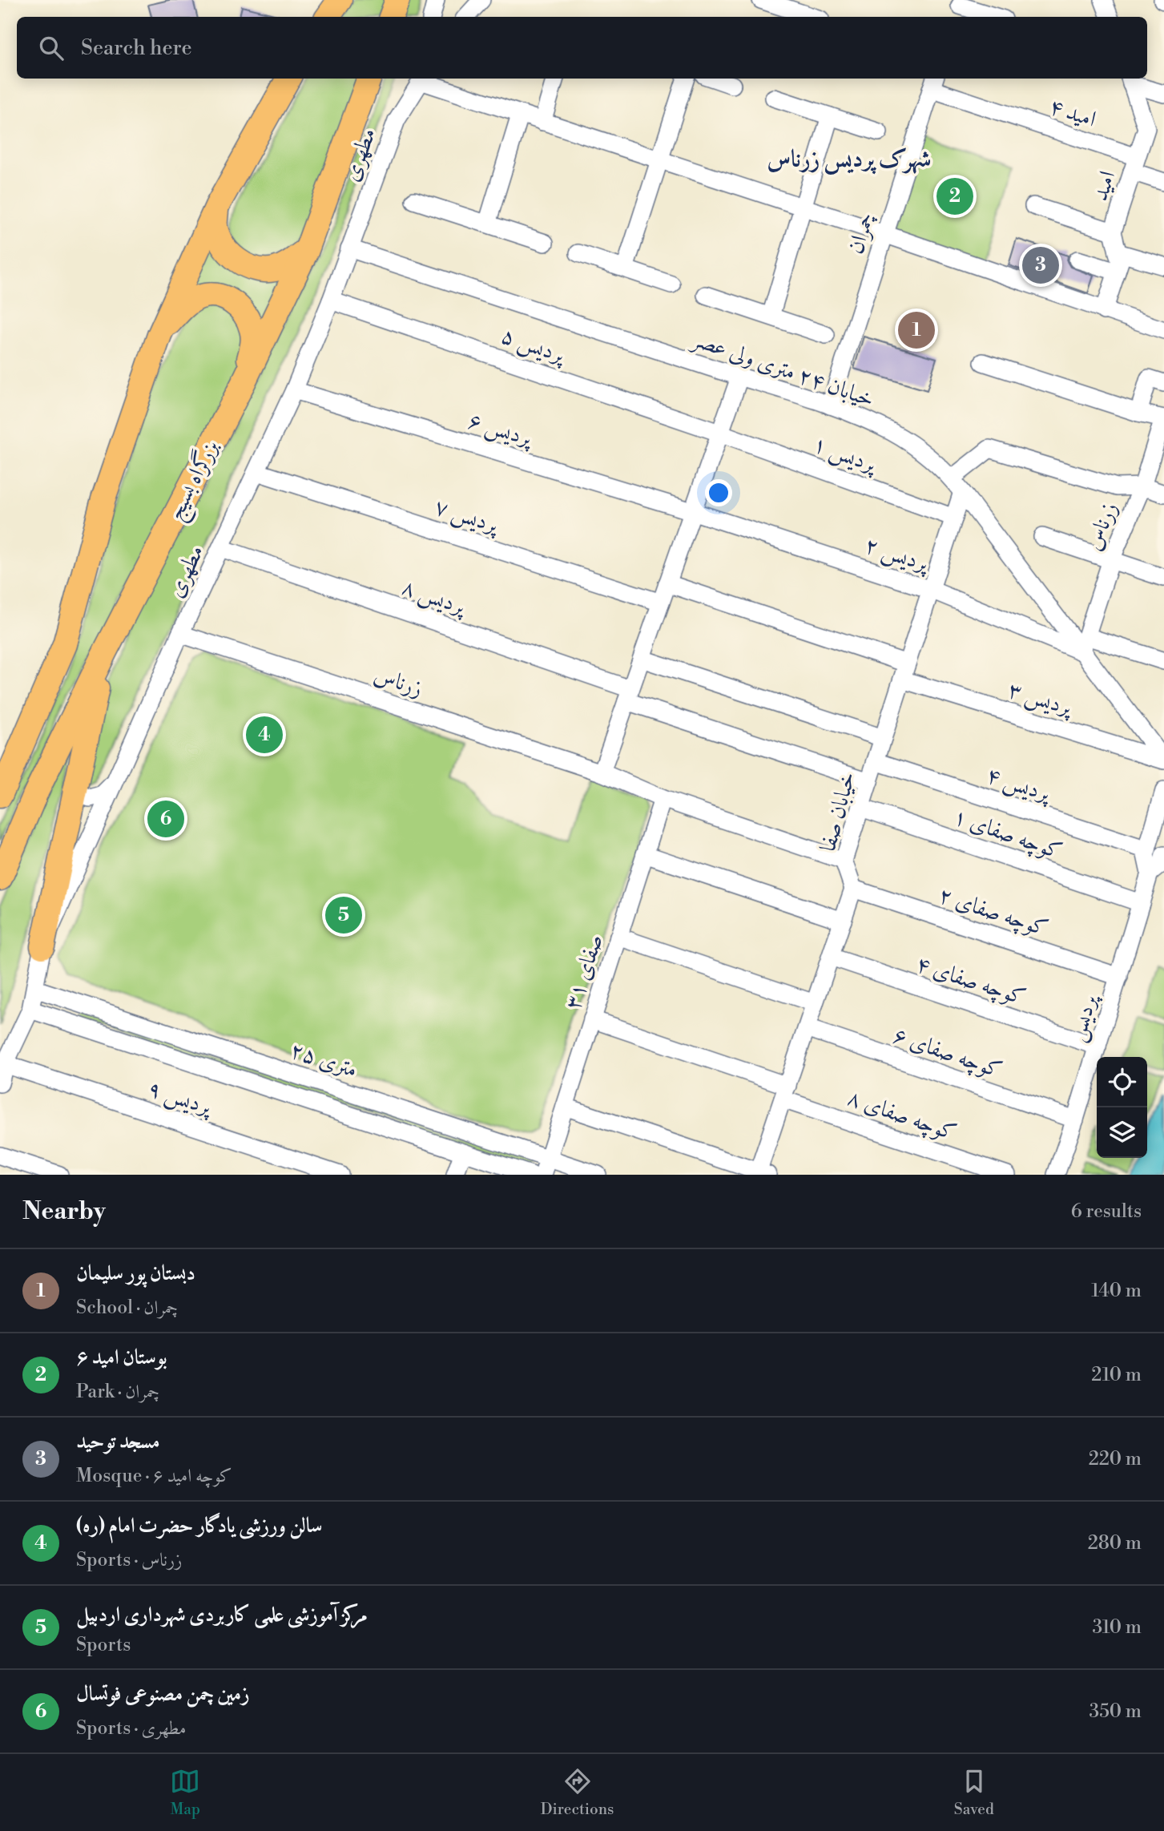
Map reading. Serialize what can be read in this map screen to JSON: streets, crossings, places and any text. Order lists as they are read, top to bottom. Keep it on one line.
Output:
{"streets":{"highway":["بزرگراه بسیج"],"street":["امید ۴","مطهری","امید","چمران","پردیس ۵","خیابان ۲۴ متری ولی عصر","پردیس ۶","پردیس ۱","پردیس ۷","زرناس","پردیس ۲","پردیس ۸","پردیس ۳","پردیس ۴","خیابان صفا","کوچه صفای ۱","کوچه صفای ۲","صفای ۳۱","کوچه صفای ۴","پردیس","کوچه صفای ۶","۲۵ متری","پردیس ۹","کوچه صفای ۸"]},"crossings":[["امید ۴","امید"],["امید ۴","چمران"],["مطهری","امید"],["مطهری","چمران"],["مطهری","پردیس ۵"],["مطهری","خیابان ۲۴ متری ولی عصر"],["مطهری","پردیس ۶"],["مطهری","پردیس ۷"],["مطهری","زرناس"],["مطهری","پردیس ۸"],["مطهری","۲۵ متری"],["مطهری","پردیس ۹"],["چمران","خیابان ۲۴ متری ولی عصر"],["پردیس ۵","پردیس ۱"],["خیابان ۲۴ متری ولی عصر","زرناس"],["خیابان ۲۴ متری ولی عصر","پردیس ۲"],["خیابان ۲۴ متری ولی عصر","پردیس ۳"],["خیابان ۲۴ متری ولی عصر","خیابان صفا"],["پردیس ۶","پردیس ۲"],["پردیس ۱","خیابان صفا"],["زرناس","پردیس ۲"],["زرناس","خیابان صفا"],["زرناس","صفای ۳۱"],["پردیس ۲","خیابان صفا"],["پردیس ۸","خیابان صفا"],["پردیس ۳","خیابان صفا"],["پردیس ۴","خیابان صفا"],["پردیس ۴","پردیس"],["خیابان صفا","کوچه صفای ۱"],["خیابان صفا","کوچه صفای ۲"],["کوچه صفای ۱","پردیس"],["کوچه صفای ۲","پردیس"],["صفای ۳۱","۲۵ متری"],["صفای ۳۱","کوچه صفای ۸"],["کوچه صفای ۴","پردیس"],["پردیس","کوچه صفای ۶"]],"districts":["شهرک پردیس زرناس"],"page":{"search":"Search here","pins":["2","3","1","4","6","5"],"heading":["Nearby","6 results"],"list":[{"mark":"1","name":"دبستان پور سلیمان","note":"School · چمران","value":"140 m"},{"mark":"2","name":"بوستان امید ۶","note":"Park · چمران","value":"210 m"},{"mark":"3","name":"مسجد توحید","note":"Mosque · کوچه امید ۶","value":"220 m"},{"mark":"4","name":"سالن ورزشی یادگار حضرت امام (ره)","note":"Sports · زرناس","value":"280 m"},{"mark":"5","name":"مرکز آموزشی علمی کاربردی شهرداری اردبیل","note":"Sports","value":"310 m"},{"mark":"6","name":"زمین چمن مصنوعی فوتسال","note":"Sports · مطهری","value":"350 m"}],"nav":["Map","Directions","Saved"]}}
